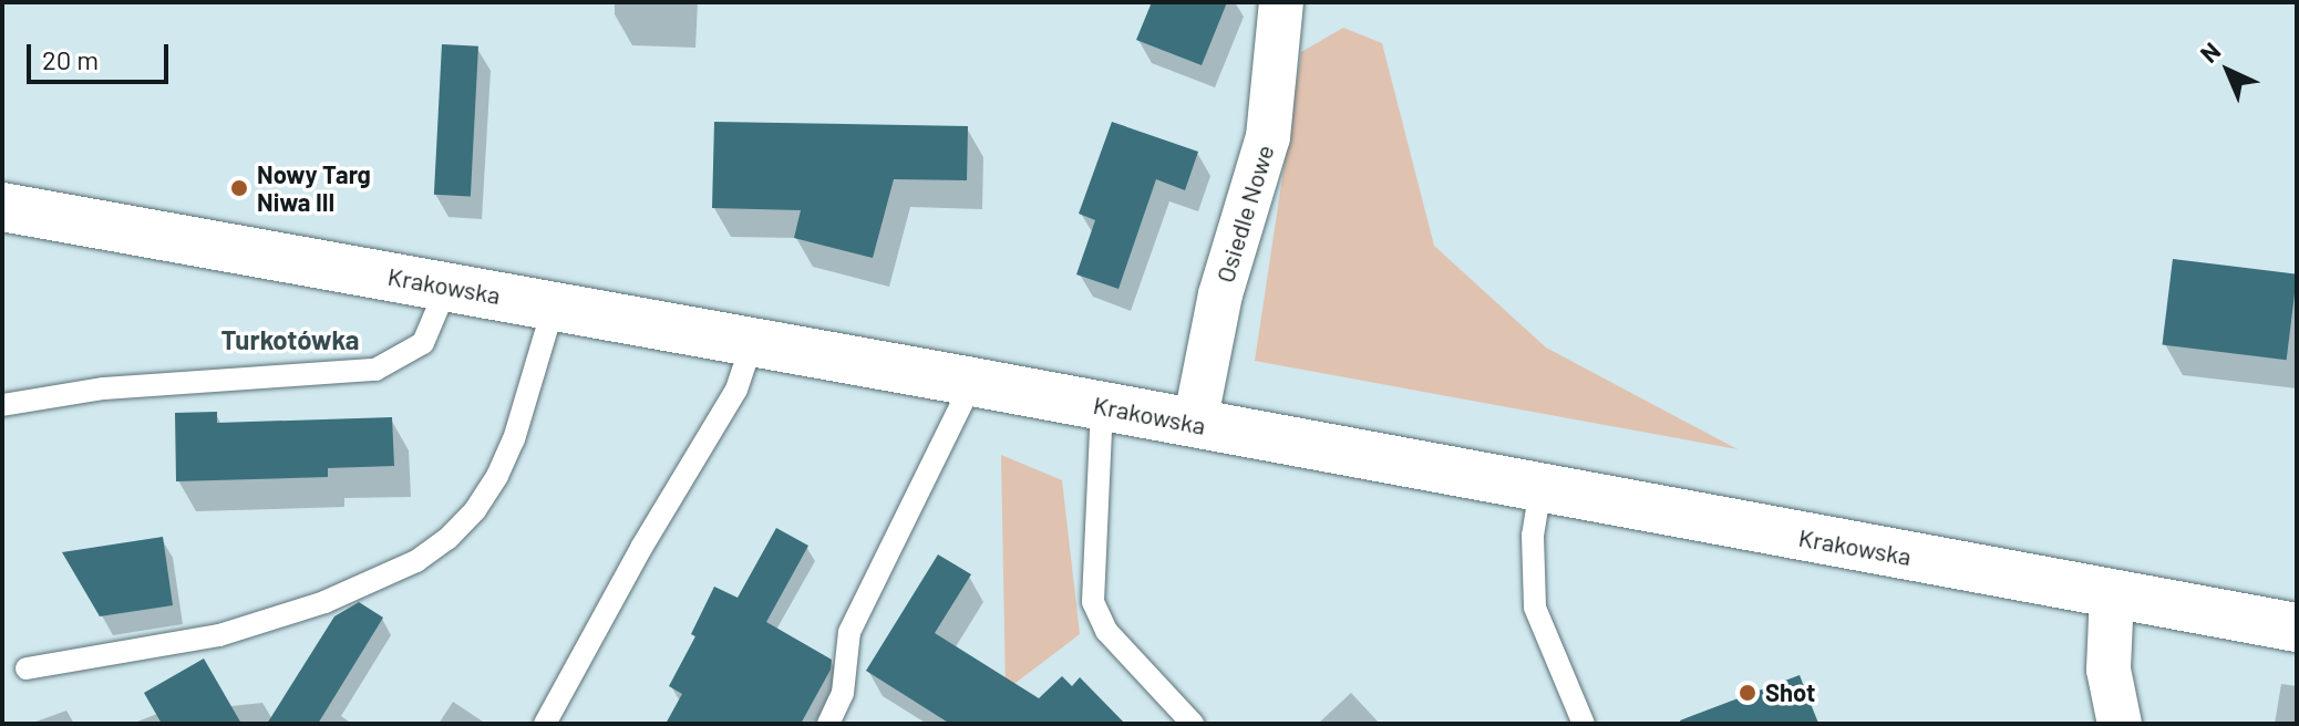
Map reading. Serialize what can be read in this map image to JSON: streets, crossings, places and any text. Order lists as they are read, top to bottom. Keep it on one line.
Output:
{"streets":{"main road":["Krakowska"],"street":["Osiedle Nowe"]},"crossings":[["Osiedle Nowe","Krakowska"]],"districts":["Turkotówka"],"places":["Nowy Targ Niwa III","Shot"],"scale_bar":"20 m","north":"top left"}
